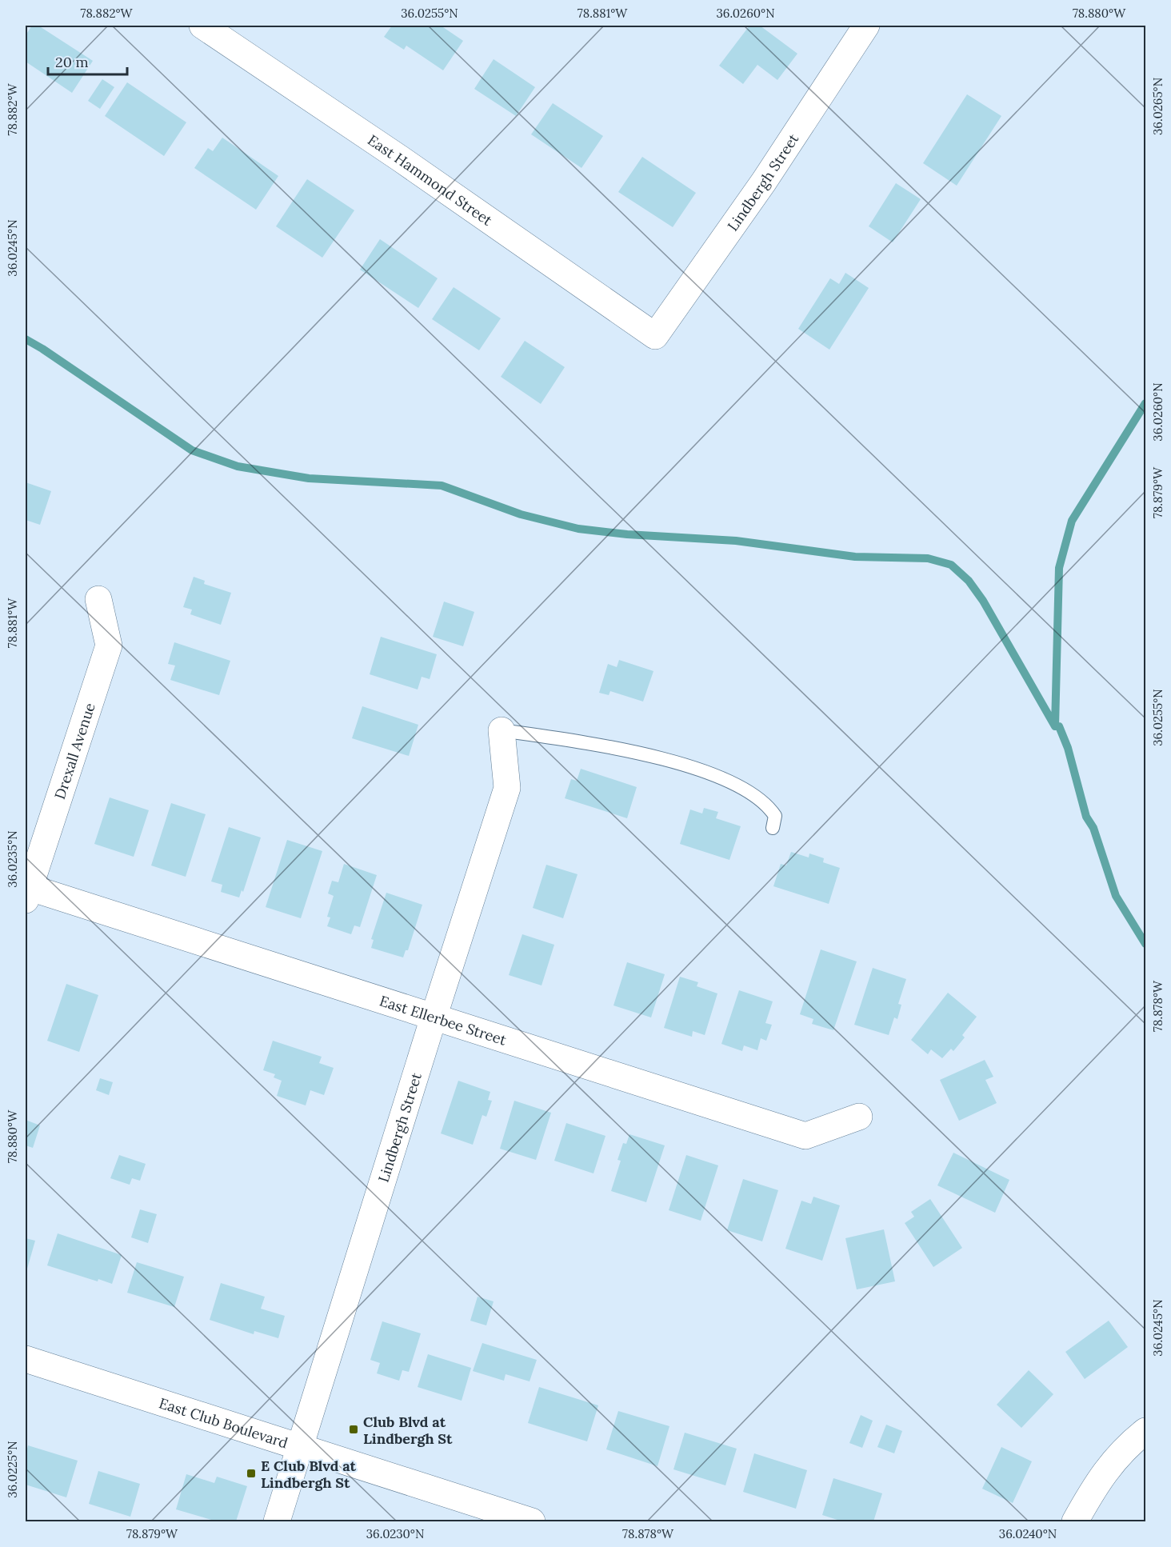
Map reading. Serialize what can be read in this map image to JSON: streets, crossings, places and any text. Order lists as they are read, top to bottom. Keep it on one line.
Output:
{"streets":{"street":["East Hammond Street","Lindbergh Street","Drexall Avenue","East Ellerbee Street","East Club Boulevard"]},"crossings":[["East Hammond Street","Lindbergh Street"],["Lindbergh Street","East Ellerbee Street"],["Lindbergh Street","East Club Boulevard"],["Drexall Avenue","East Ellerbee Street"]],"places":{"transit":["Club Blvd at Lindbergh St","E Club Blvd at Lindbergh St"]},"scale_bar":"20 m","coordinates":["78.882°W","36.0255°N","78.881°W","36.0260°N","78.880°W","36.0265°N","36.0245°N","78.879°W","36.0235°N","78.878°W","36.0225°N","36.0230°N","36.0240°N"]}
